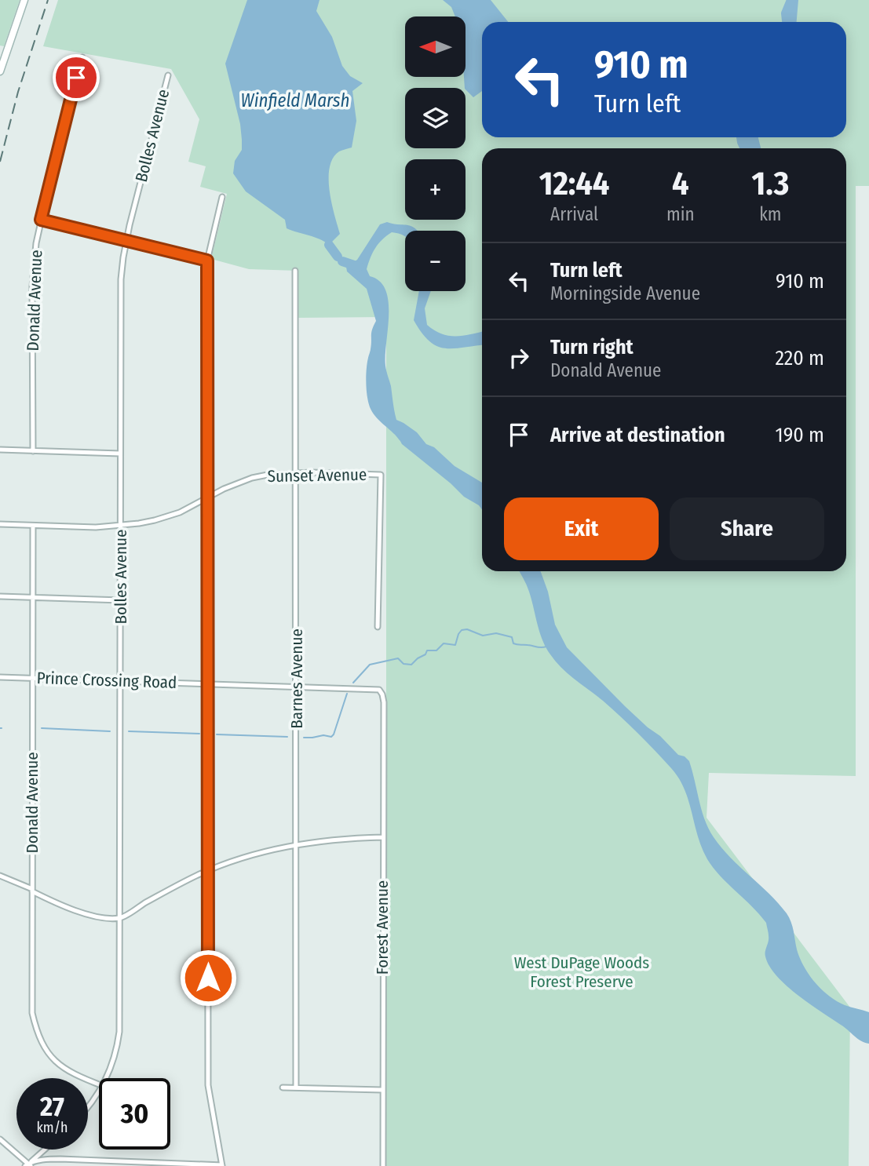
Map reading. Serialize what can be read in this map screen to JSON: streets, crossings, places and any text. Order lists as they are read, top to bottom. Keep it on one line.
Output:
{"streets":{"street":["Bolles Avenue","Donald Avenue","Sunset Avenue","Barnes Avenue","Prince Crossing Road","Forest Avenue"]},"crossings":[["Bolles Avenue","Sunset Avenue"],["Bolles Avenue","Prince Crossing Road"],["Donald Avenue","Sunset Avenue"],["Donald Avenue","Prince Crossing Road"],["Sunset Avenue","Barnes Avenue"],["Barnes Avenue","Prince Crossing Road"],["Prince Crossing Road","Forest Avenue"]],"water":["Winfield Marsh"],"parks":["West DuPage Woods Forest Preserve"],"north":"left","page":{"map_buttons":["+","−"],"turn":["910 m","Turn left"],"eta":["12:44","Arrival","4","min","1.3","km"],"list":[{"name":"Turn left","note":"Morningside Avenue","value":"910 m"},{"name":"Turn right","note":"Donald Avenue","value":"220 m"},{"name":"Arrive at destination","value":"190 m"}],"buttons":["Exit","Share"],"speed":"27 km/h","limit":"30"}}
